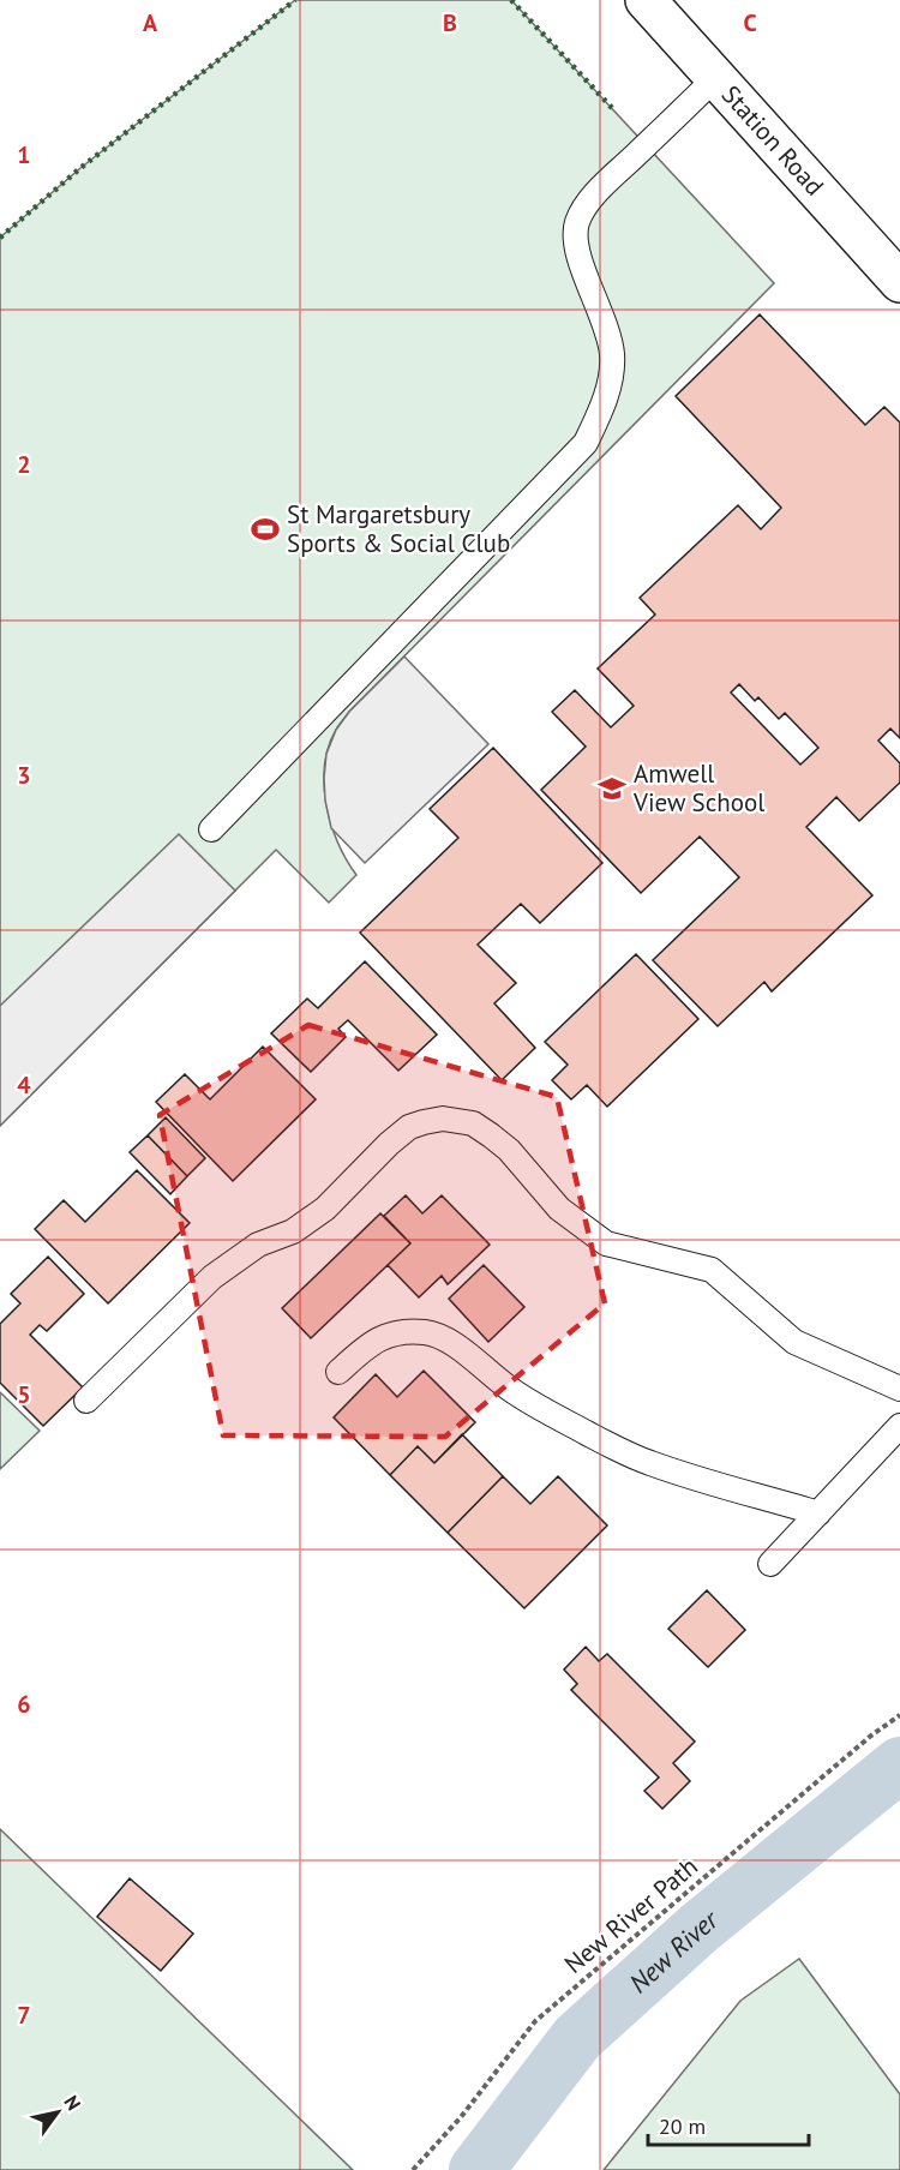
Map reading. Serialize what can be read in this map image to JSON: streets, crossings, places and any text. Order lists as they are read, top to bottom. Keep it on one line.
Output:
{"streets":{"main road":["Station Road"],"path":["New River Path"]},"water":["New River"],"places":{"sports":["St Margaretsbury Sports & Social Club"],"school or university":["Amwell View School"]},"scale_bar":"20 m","north":"top right","grid":{"columns":["A","B","C"],"rows":["1","2","3","4","5","6","7"]}}
